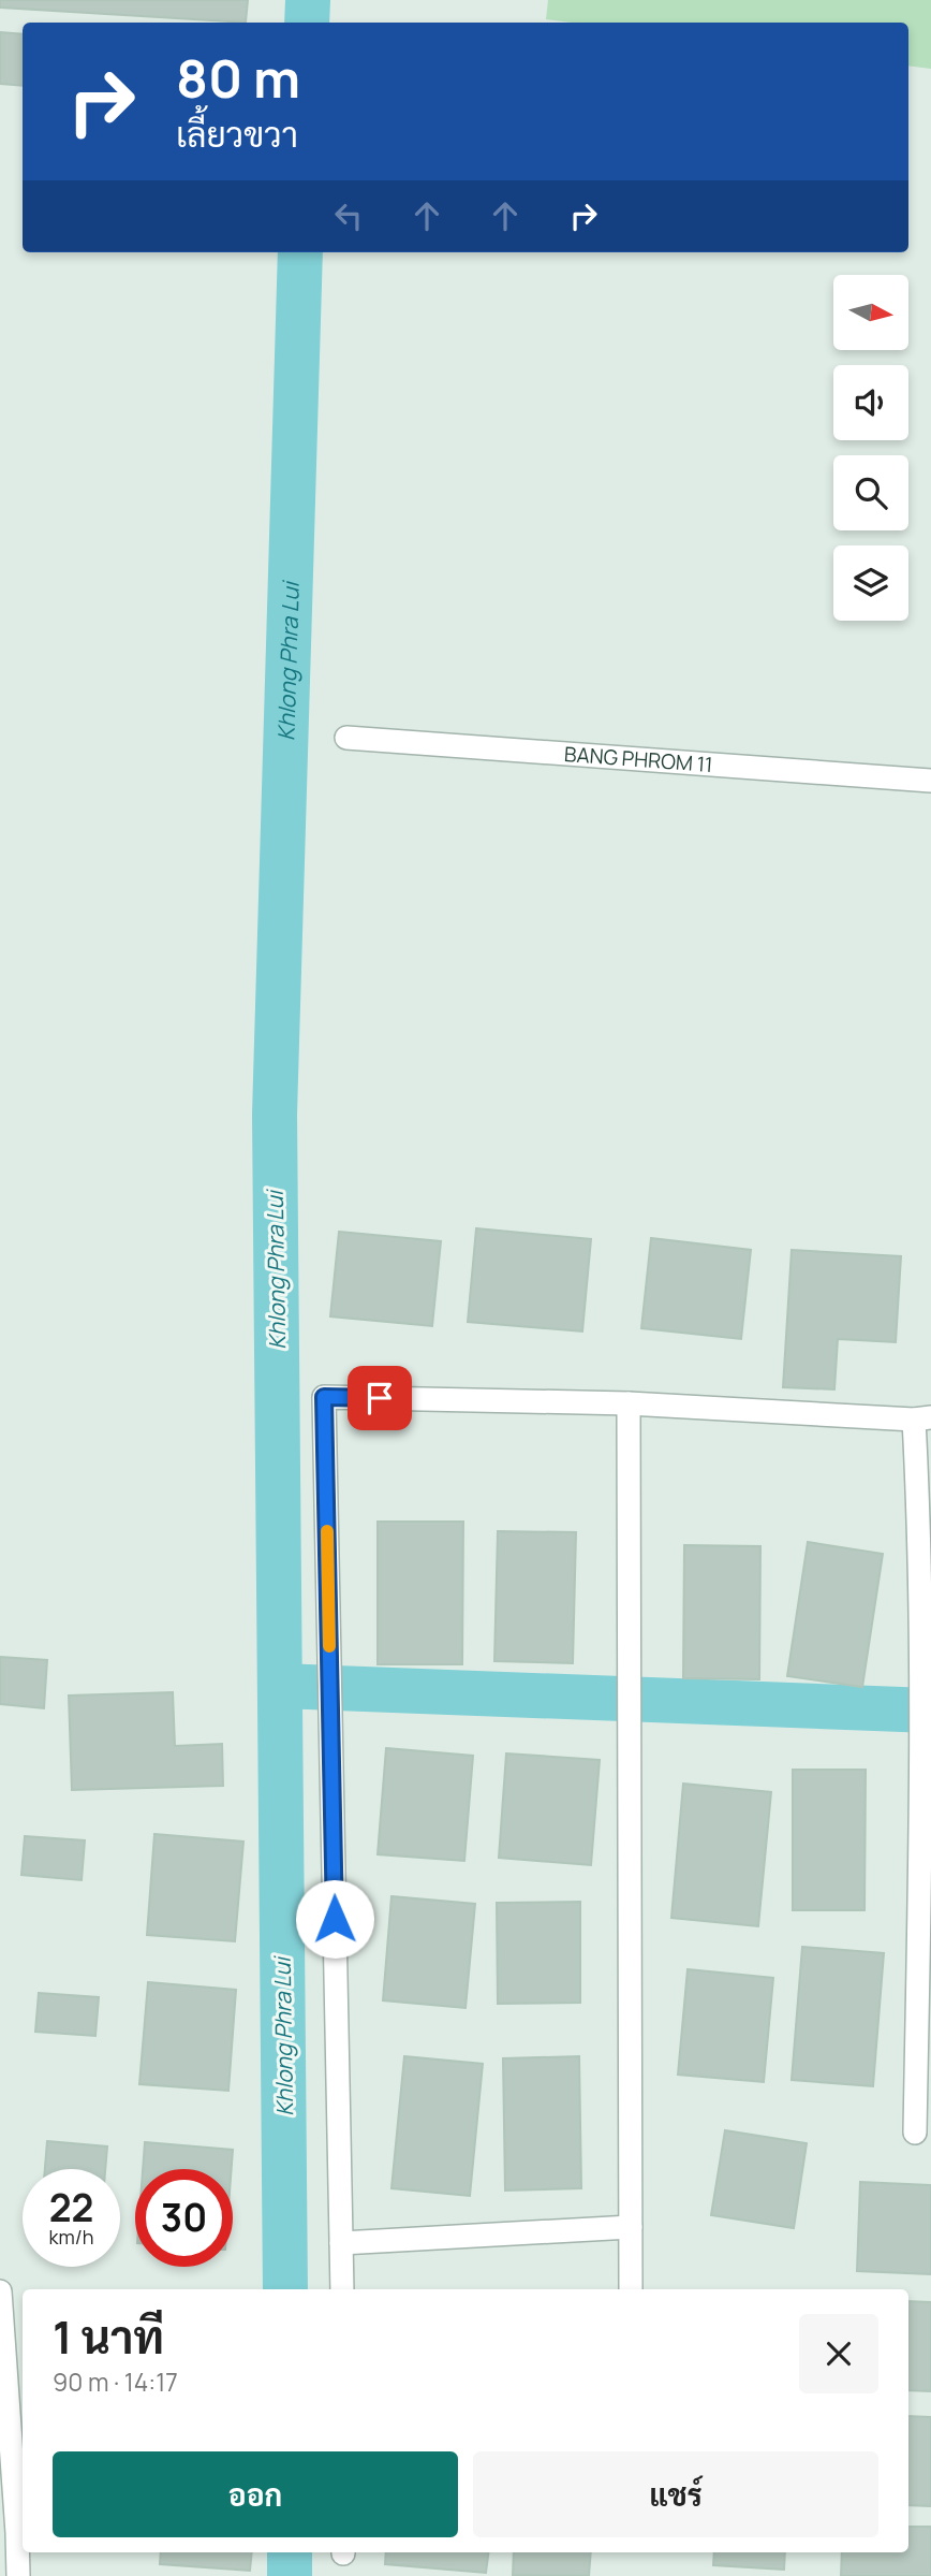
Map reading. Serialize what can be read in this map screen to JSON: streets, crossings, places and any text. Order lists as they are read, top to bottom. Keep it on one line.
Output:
{"streets":{"street":["BANG PHROM 11"]},"water":["Khlong Phra Lui"],"north":"right","page":{"turn":["80 m","เลี้ยวขวา"],"speed":"22 km/h","limit":"30","heading":["1 นาที","90 m · 14:17"],"buttons":["ออก","แชร์"]}}
